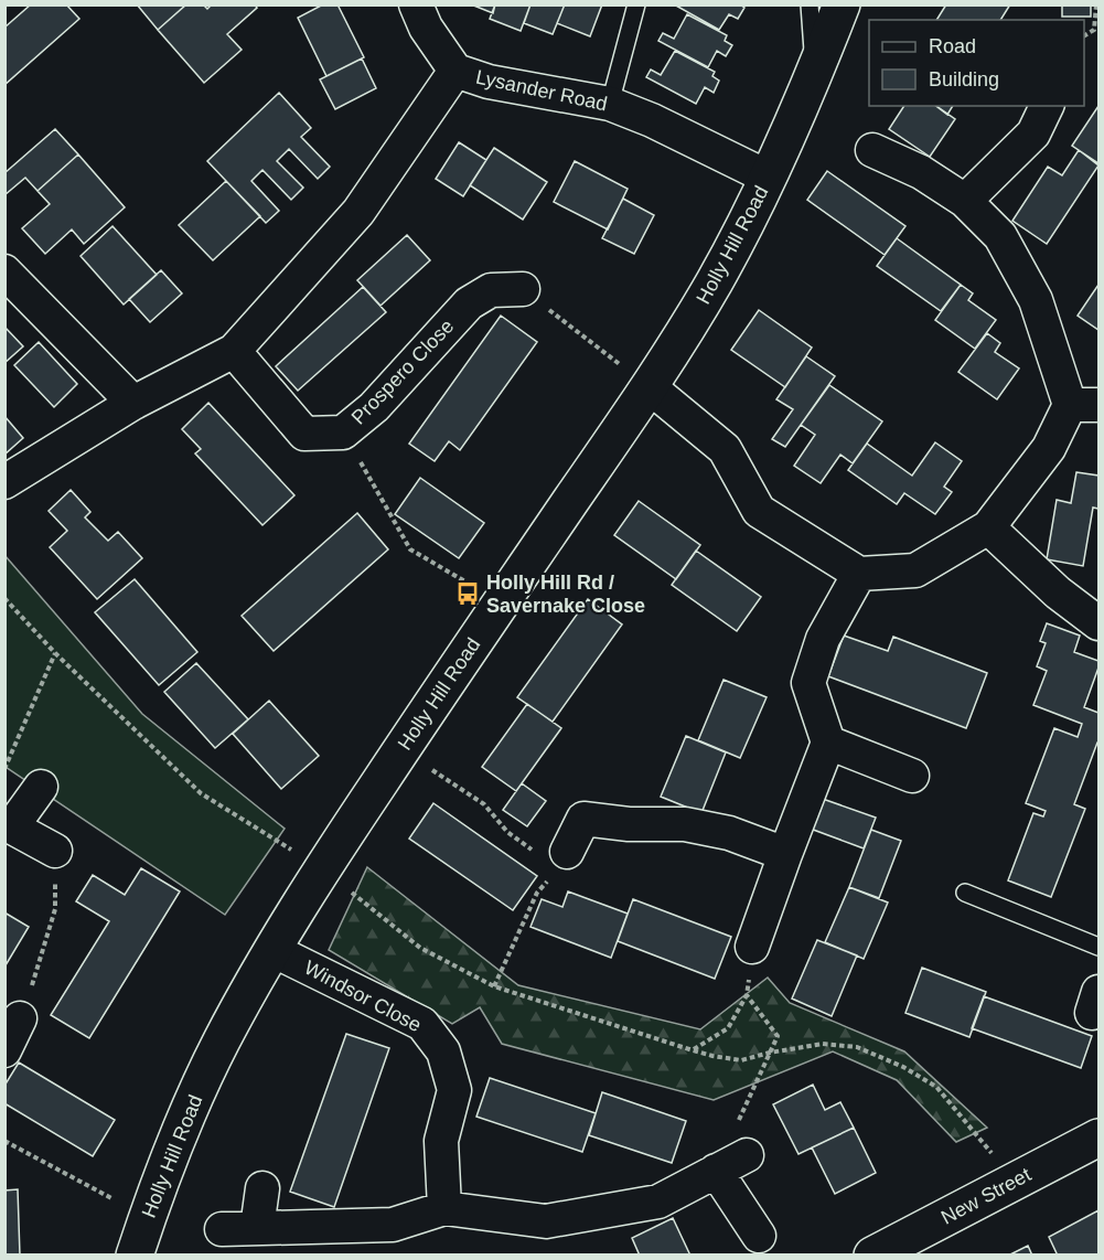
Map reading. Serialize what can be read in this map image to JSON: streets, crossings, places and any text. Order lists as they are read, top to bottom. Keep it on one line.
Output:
{"streets":{"street":["Lysander Road","Holly Hill Road","Prospero Close","Windsor Close","New Street"]},"crossings":[["Lysander Road","Holly Hill Road"],["Holly Hill Road","Windsor Close"]],"places":{"bus stop":["Holly Hill Rd / Savernake Close"]},"legend":["Road","Building"]}
